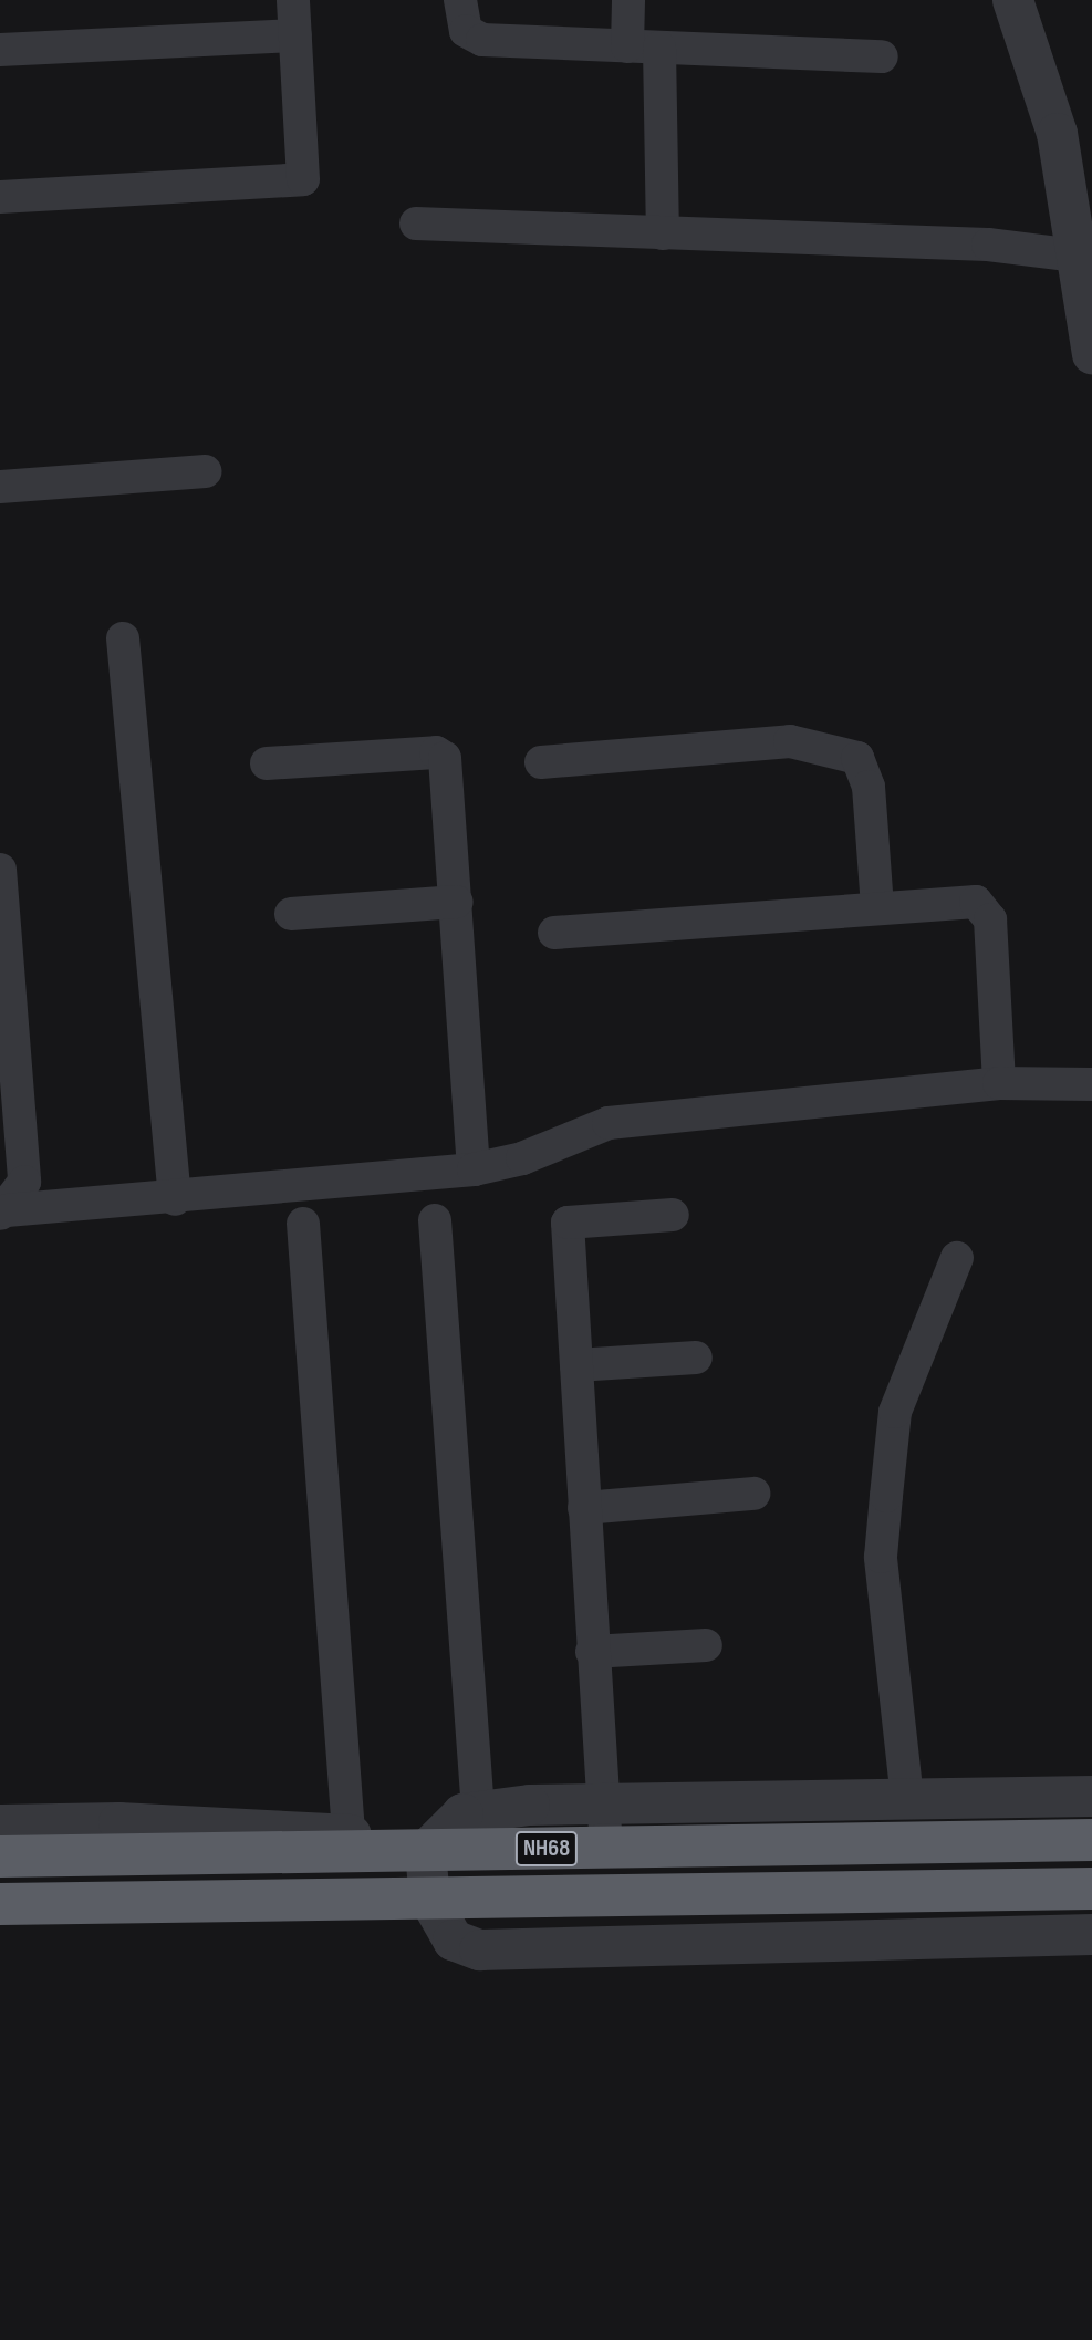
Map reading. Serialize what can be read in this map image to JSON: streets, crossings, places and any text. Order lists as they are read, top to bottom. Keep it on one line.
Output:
{"streets":{"highway":["NH68"]}}
